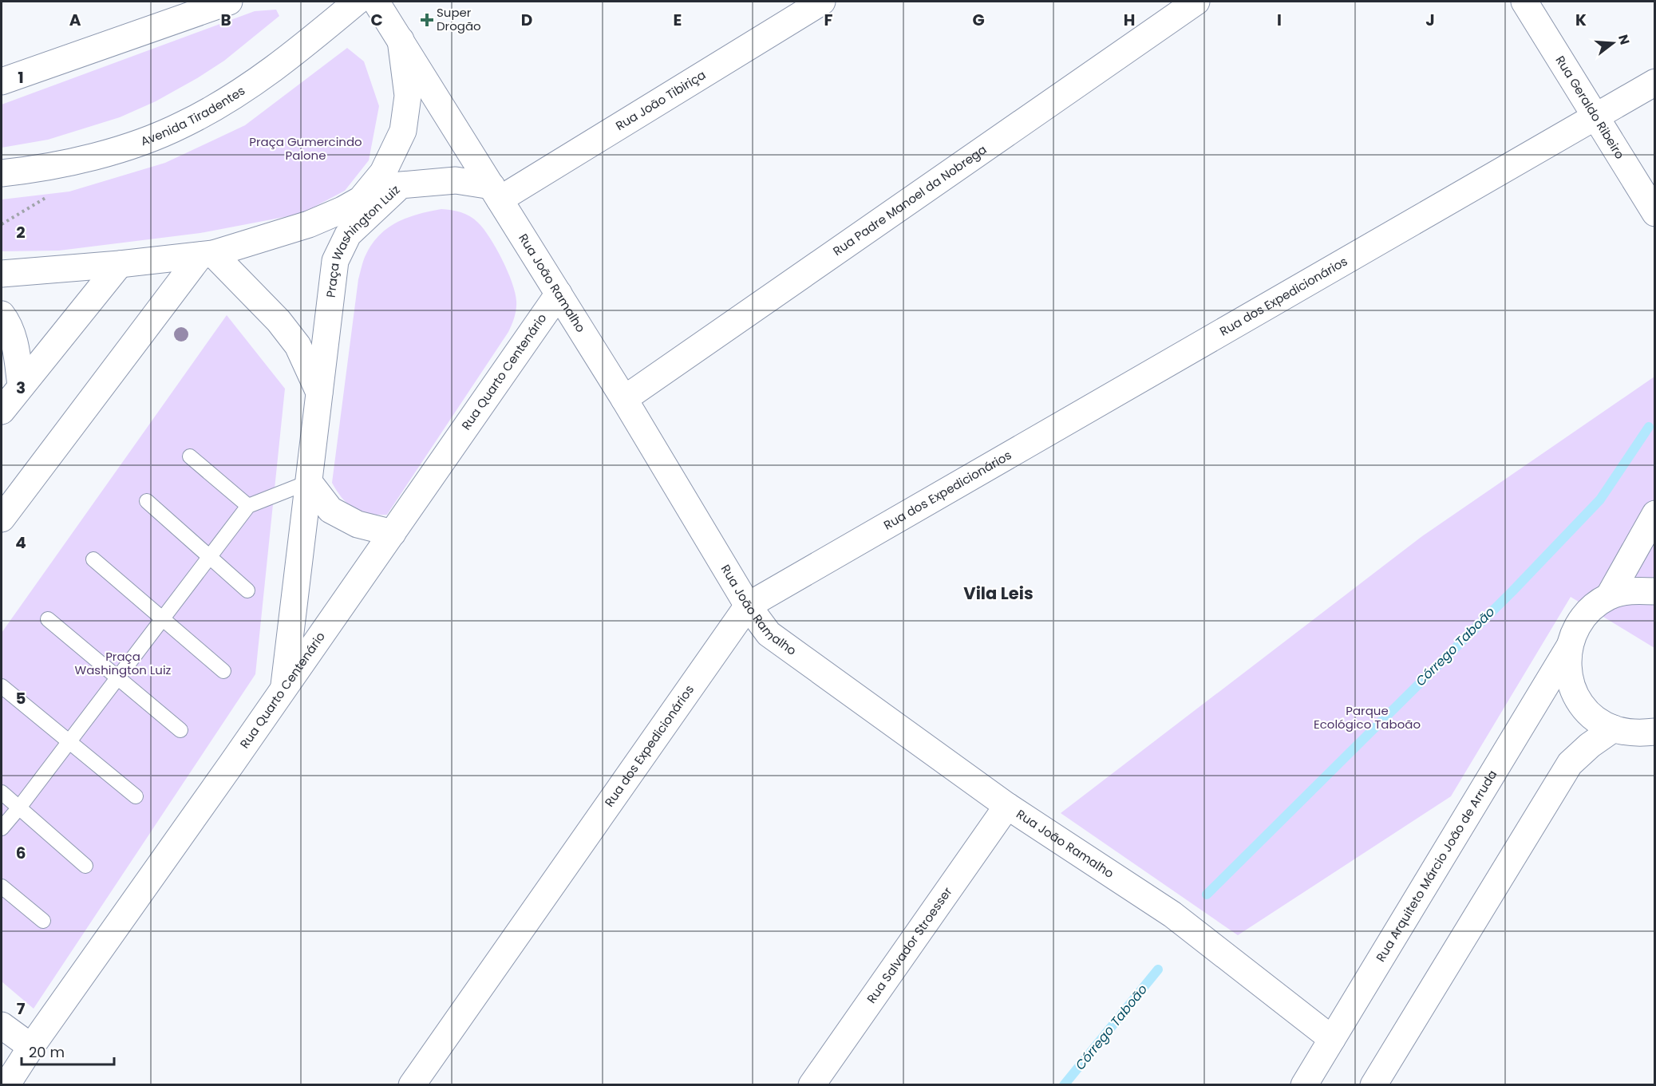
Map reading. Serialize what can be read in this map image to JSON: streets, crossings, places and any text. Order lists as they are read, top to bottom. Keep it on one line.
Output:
{"streets":{"street":["Rua João Tibiriça","Rua Geraldo Ribeiro","Avenida Tiradentes","Rua Padre Manoel da Nobrega","Praça Washington Luiz","Rua João Ramalho","Rua dos Expedicionários","Rua Quarto Centenário","Rua Arquiteto Márcio João de Arruda","Rua Salvador Stroesser"]},"crossings":[["Rua João Tibiriça","Praça Washington Luiz"],["Rua João Tibiriça","Rua João Ramalho"],["Rua Geraldo Ribeiro","Rua dos Expedicionários"],["Rua Padre Manoel da Nobrega","Rua João Ramalho"],["Praça Washington Luiz","Rua João Ramalho"],["Praça Washington Luiz","Rua Quarto Centenário"],["Rua João Ramalho","Rua dos Expedicionários"],["Rua João Ramalho","Rua Quarto Centenário"],["Rua João Ramalho","Rua Arquiteto Márcio João de Arruda"],["Rua João Ramalho","Rua Salvador Stroesser"]],"districts":["Vila Leis"],"water":["Córrego Taboão"],"parks":["Praça Gumercindo Palone","Praça Washington Luiz","Parque Ecológico Taboão"],"places":{"health":["Super Drogão"]},"scale_bar":"20 m","north":"right","grid":{"columns":["A","B","C","D","E","F","G","H","I","J","K"],"rows":["1","2","3","4","5","6","7"]}}
